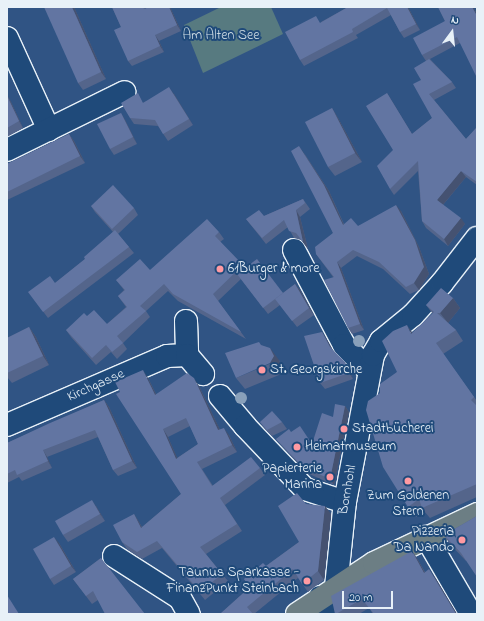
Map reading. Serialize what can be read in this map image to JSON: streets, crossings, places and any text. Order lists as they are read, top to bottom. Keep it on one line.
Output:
{"streets":{"street":["Kirchgasse","Bornhohl"]},"parks":["Am Alten See"],"places":["61Burger & more","St. Georgskirche","Stadtbücherei","Heimatmuseum","Papierterie Marina","Zum Goldenen Stern","Pizzeria Da Nando","Taunus Sparkasse - FinanzPunkt Steinbach"],"scale_bar":"20 m","north":"top"}
